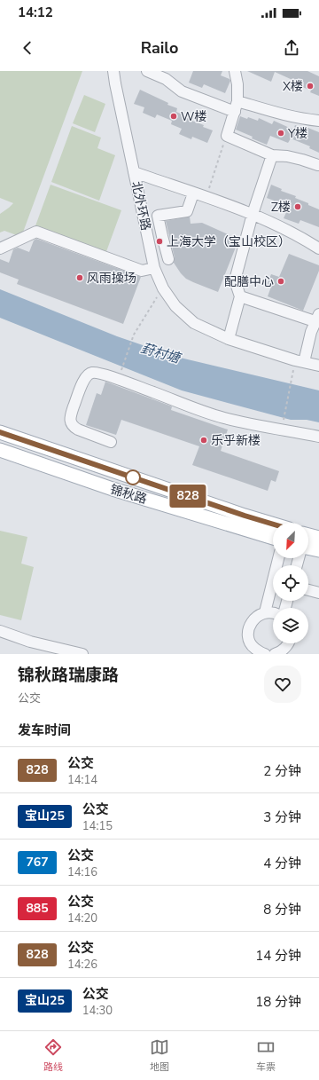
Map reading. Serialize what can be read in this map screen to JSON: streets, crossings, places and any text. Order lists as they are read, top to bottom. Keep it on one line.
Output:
{"streets":{"main road":["锦秋路"],"street":["北外环路"]},"water":["葑村塘"],"places":["X楼","W楼","Y楼","Z楼","上海大学（宝山校区）","风雨操场","配膳中心","乐乎新楼"],"lines":["bus line 828"],"north":"bottom left","page":{"status":"14:12","header":"Railo","on_map":"828","heading":[["锦秋路瑞康路","公交"],"发车时间"],"list":[{"mark":"828","name":"公交","note":"14:14","value":"2 分钟"},{"mark":"宝山25","name":"公交","note":"14:15","value":"3 分钟"},{"mark":"767","name":"公交","note":"14:16","value":"4 分钟"},{"mark":"885","name":"公交","note":"14:20","value":"8 分钟"},{"mark":"828","name":"公交","note":"14:26","value":"14 分钟"},{"mark":"宝山25","name":"公交","note":"14:30","value":"18 分钟"}],"tabs":["路线","地图","车票"]}}
